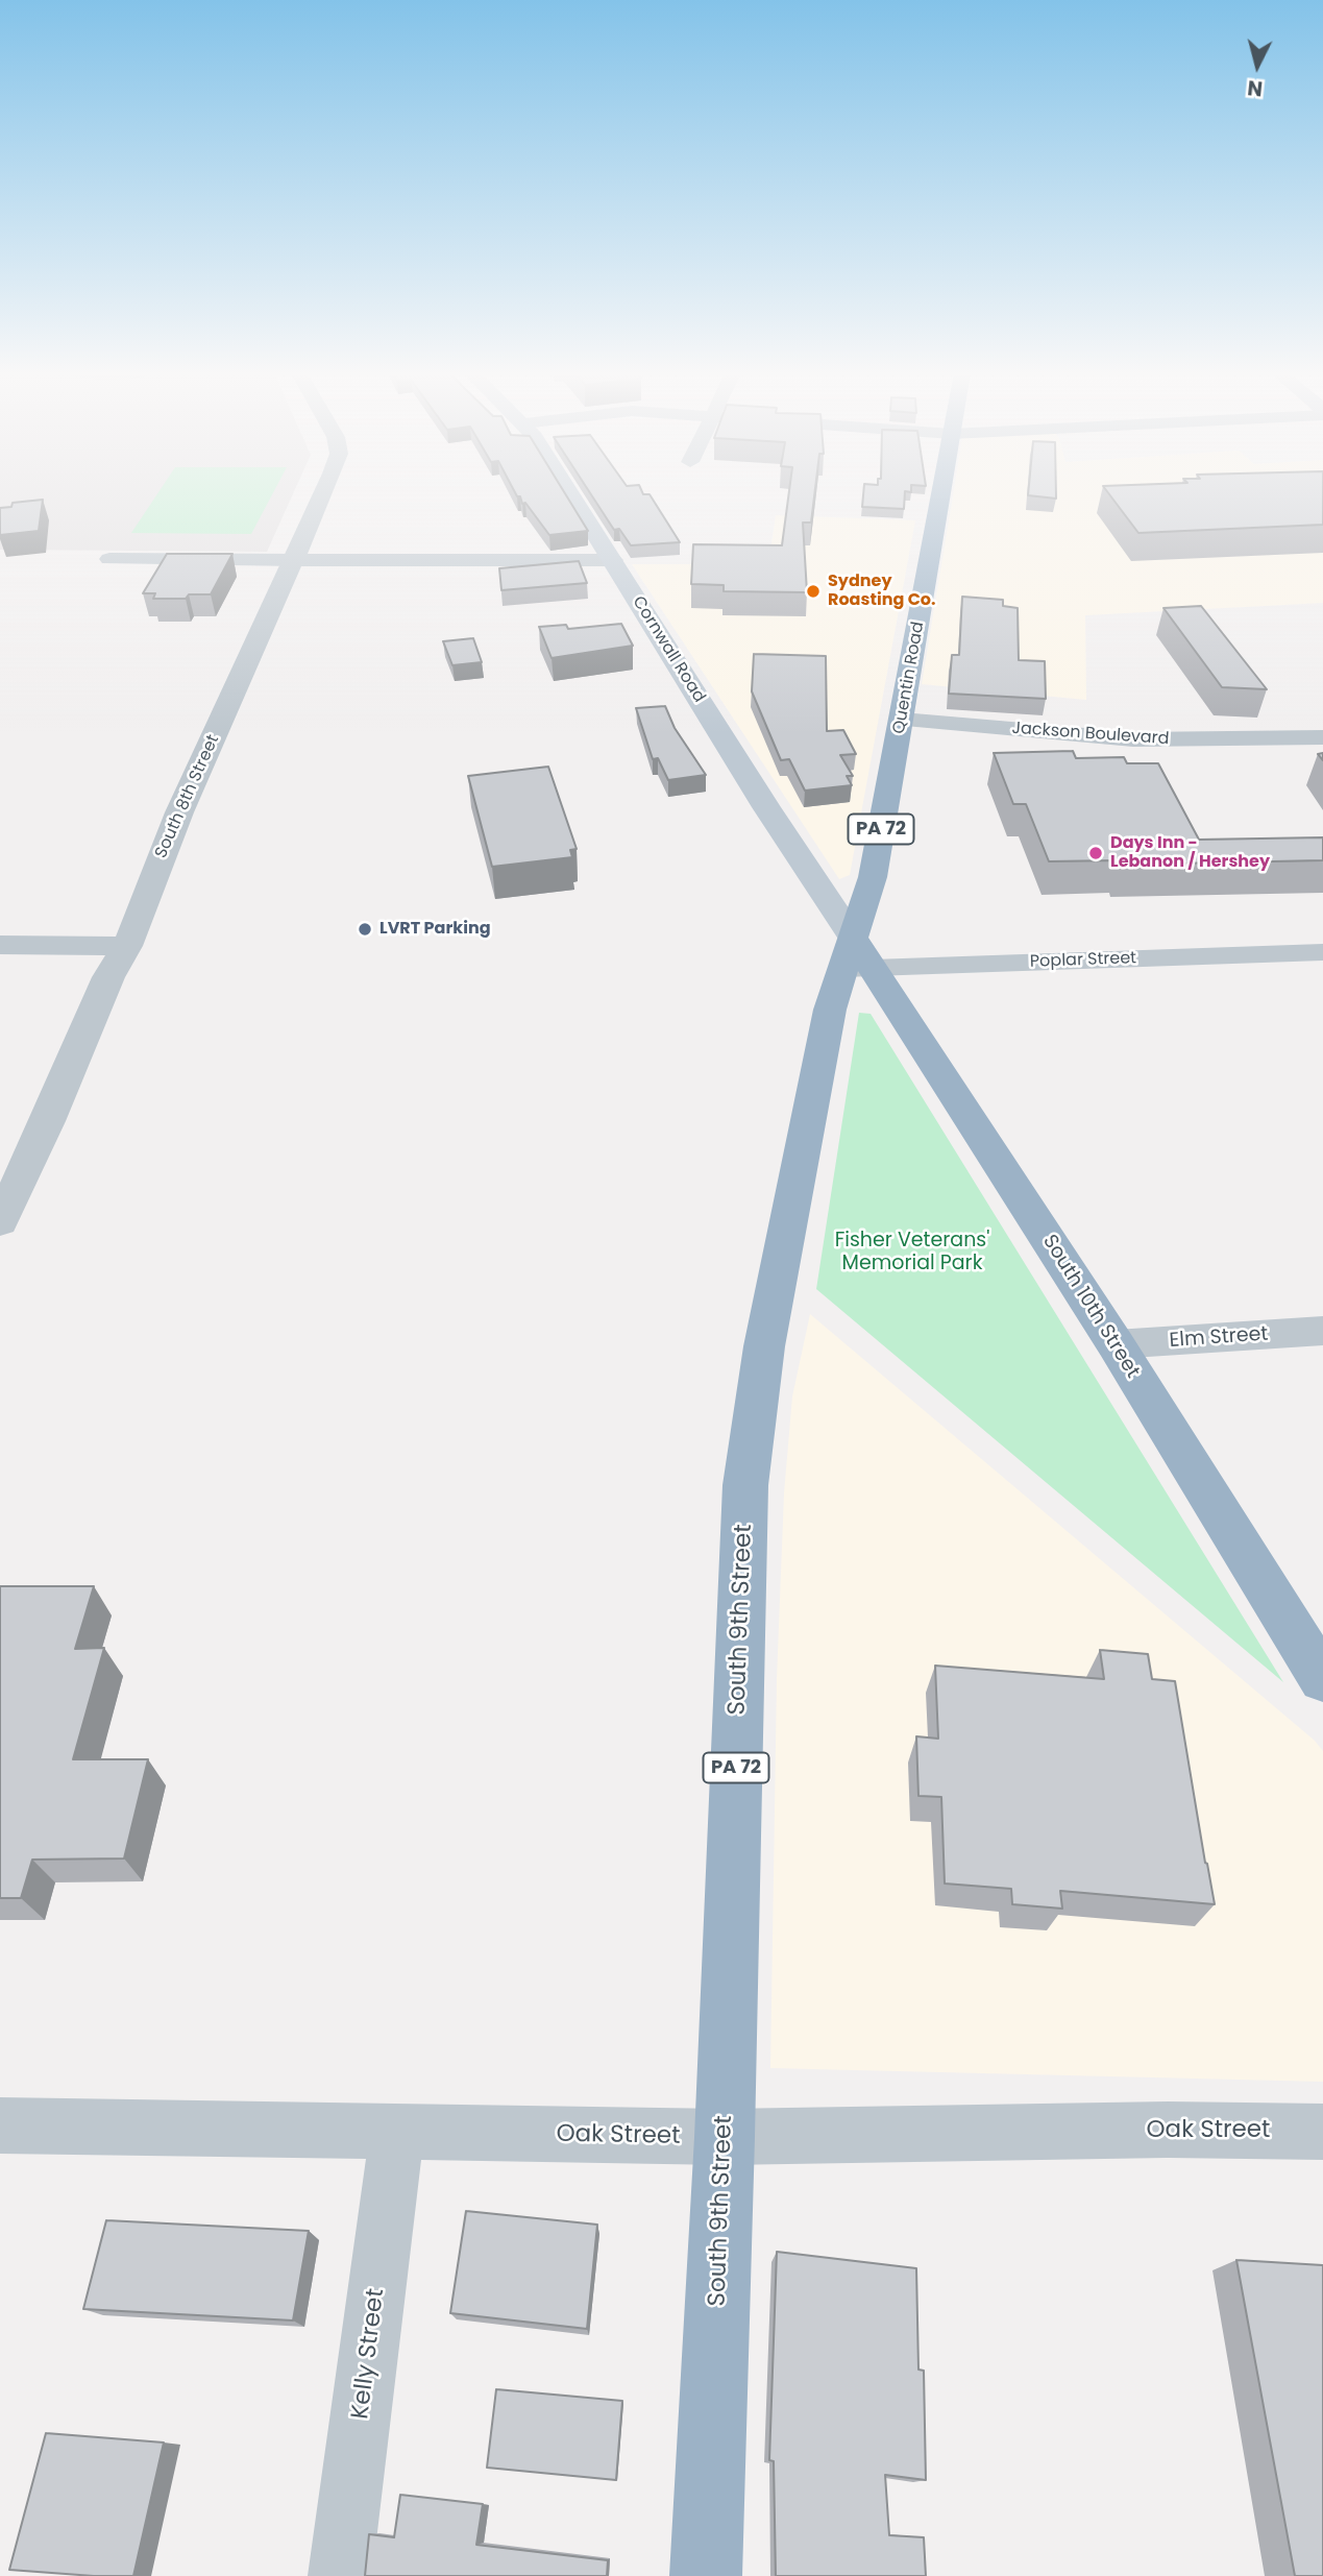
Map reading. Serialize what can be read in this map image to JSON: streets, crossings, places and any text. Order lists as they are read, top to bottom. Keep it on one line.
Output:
{"streets":{"highway":["Quentin Road","PA 72","South 10th Street","South 9th Street"],"main road":["Cornwall Road"],"street":["Jackson Boulevard","South 8th Street","Poplar Street","Elm Street","Oak Street","Kelly Street"]},"crossings":[["Cornwall Road","Quentin Road"],["Cornwall Road","Poplar Street"],["Cornwall Road","South 10th Street"],["Cornwall Road","South 9th Street"],["Quentin Road","Jackson Boulevard"],["Quentin Road","Poplar Street"],["Quentin Road","South 10th Street"],["Quentin Road","South 9th Street"],["Poplar Street","South 10th Street"],["Poplar Street","South 9th Street"],["South 10th Street","Elm Street"],["South 10th Street","South 9th Street"],["South 9th Street","Oak Street"],["Oak Street","Kelly Street"]],"parks":["Fisher Veterans' Memorial Park"],"places":["Sydney Roasting Co.","Days Inn - Lebanon / Hershey","LVRT Parking"],"north":"bottom"}
